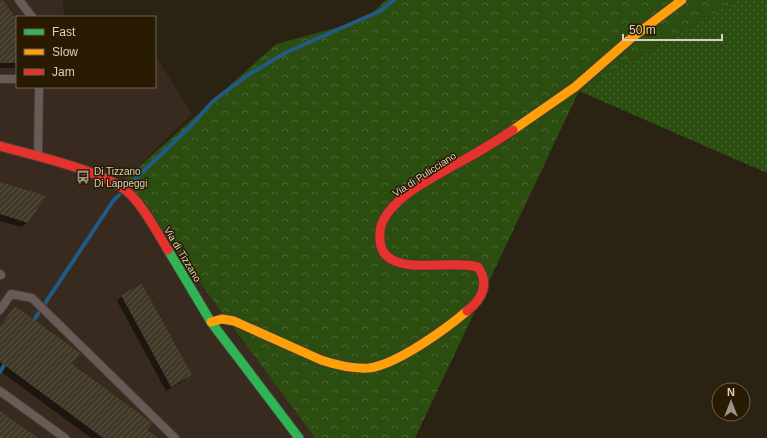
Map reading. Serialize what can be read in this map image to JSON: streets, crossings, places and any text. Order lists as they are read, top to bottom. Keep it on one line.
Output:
{"streets":{"street":["Via di Pulicciano","Via di Tizzano"]},"crossings":[["Via di Pulicciano","Via di Tizzano"]],"places":{"bus stop":["Di Tizzano Di Lappeggi"]},"legend":["Fast","Slow","Jam"],"scale_bar":"50 m","north":"top"}
